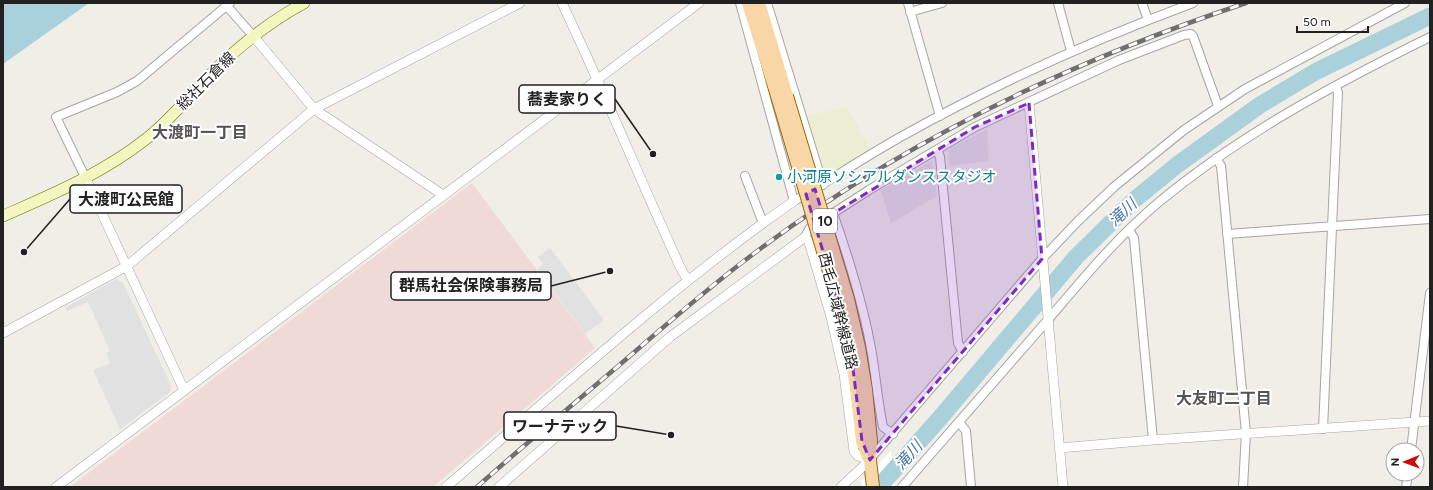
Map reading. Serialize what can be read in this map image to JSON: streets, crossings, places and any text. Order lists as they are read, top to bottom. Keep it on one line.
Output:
{"streets":{"main road":["総社石倉線","10","西毛広域幹線道路"]},"districts":["大渡町一丁目","大友町二丁目"],"water":["滝川"],"places":["蕎麦家りく","小河原ソシアルダンススタジオ","大渡町公民館","群馬社会保険事務局","ワーナテック"],"scale_bar":"50 m","north":"left"}
